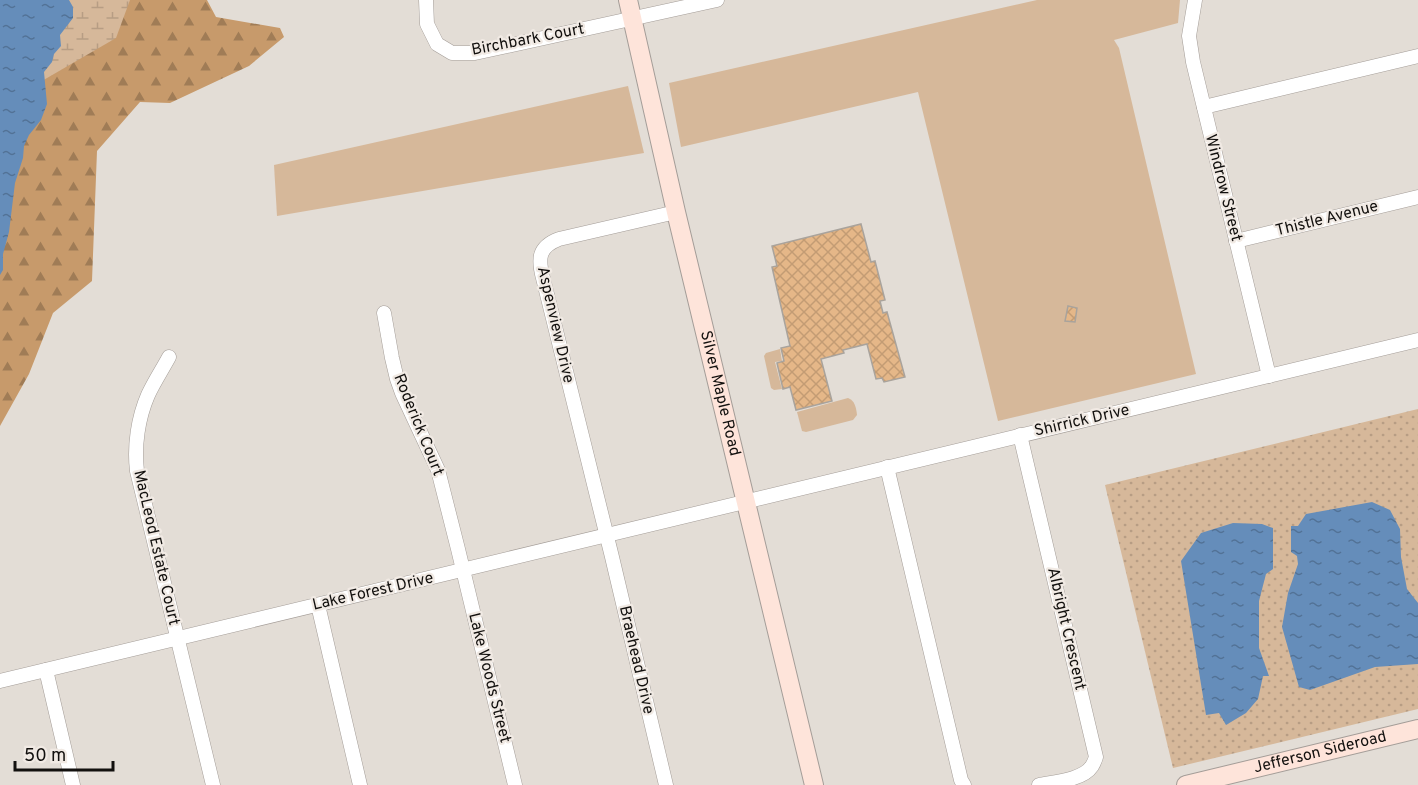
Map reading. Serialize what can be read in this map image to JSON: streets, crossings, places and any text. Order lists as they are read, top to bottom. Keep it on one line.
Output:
{"streets":{"street":["Birchbark Court","Windrow Street","Thistle Avenue","Aspenview Drive","Silver Maple Road","Shirrick Drive","Roderick Court","MacLeod Estate Court","Lake Forest Drive","Albright Crescent","Braehead Drive","Lake Woods Street","Jefferson Sideroad"]},"crossings":[["Birchbark Court","Silver Maple Road"],["Windrow Street","Thistle Avenue"],["Windrow Street","Shirrick Drive"],["Aspenview Drive","Silver Maple Road"],["Aspenview Drive","Lake Forest Drive"],["Aspenview Drive","Braehead Drive"],["Silver Maple Road","Shirrick Drive"],["Silver Maple Road","Lake Forest Drive"],["Shirrick Drive","Lake Forest Drive"],["Shirrick Drive","Albright Crescent"],["Roderick Court","Lake Forest Drive"],["Roderick Court","Lake Woods Street"],["MacLeod Estate Court","Lake Forest Drive"],["Lake Forest Drive","Braehead Drive"],["Lake Forest Drive","Lake Woods Street"]],"scale_bar":"50 m"}
